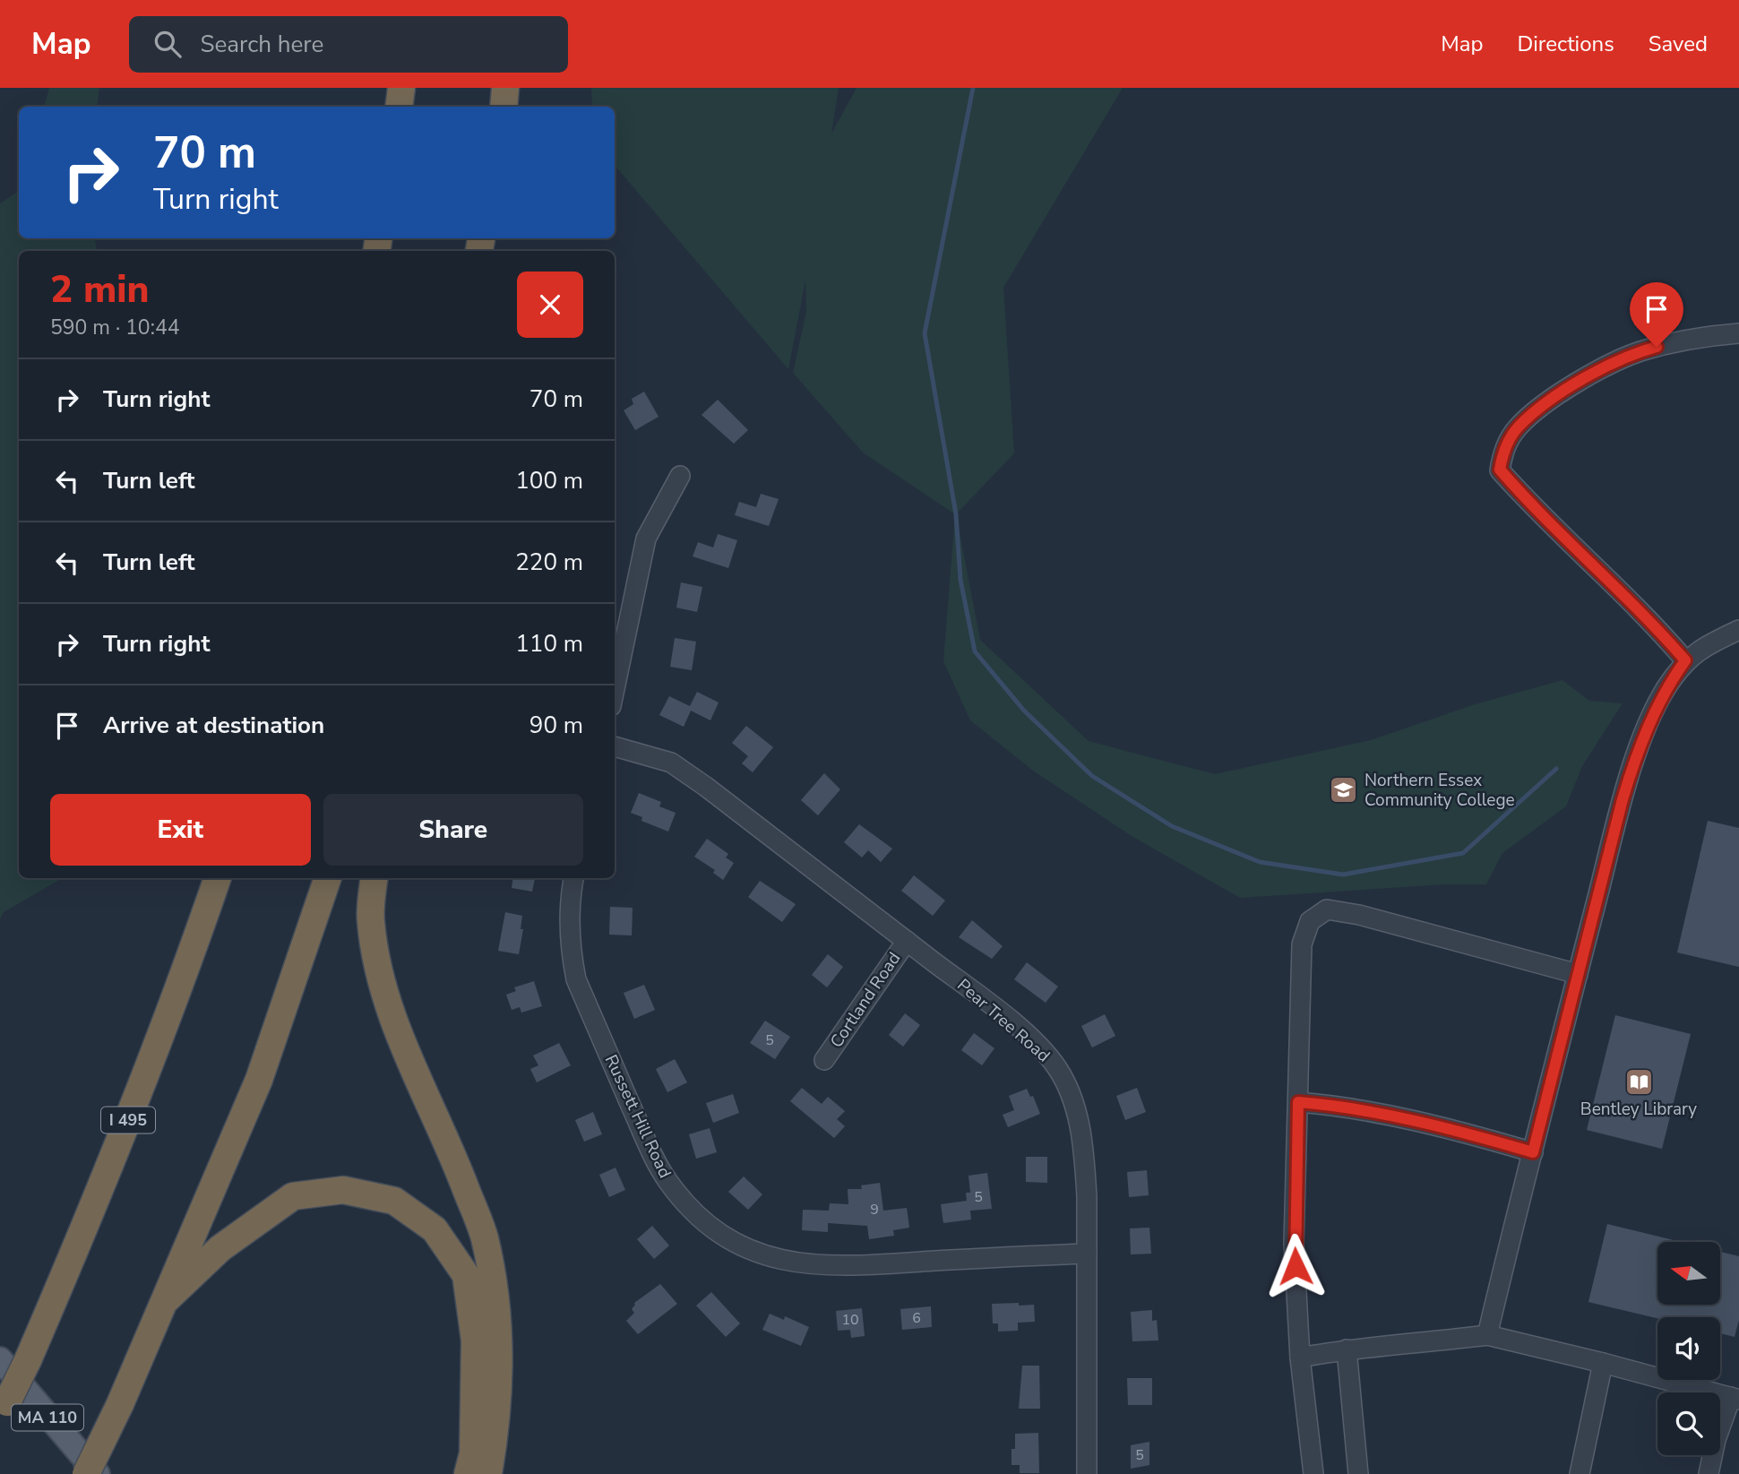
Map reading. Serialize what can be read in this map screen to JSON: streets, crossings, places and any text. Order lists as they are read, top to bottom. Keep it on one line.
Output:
{"streets":{"highway":["I 495"],"main road":["MA 110"],"street":["Cortland Road","Pear Tree Road","Russett Hill Road"]},"crossings":[["Cortland Road","Pear Tree Road"],["Pear Tree Road","Russett Hill Road"]],"places":{"school or university":["Northern Essex Community College"],"library":["Bentley Library"]},"house_numbers":["5","5","9","6","10","5"],"north":"left","page":{"header":"Map","search":"Search here","nav":["Map","Directions","Saved"],"turn":["70 m","Turn right"],"heading":["2 min","590 m · 10:44"],"list":[{"name":"Turn right","value":"70 m"},{"name":"Turn left","value":"100 m"},{"name":"Turn left","value":"220 m"},{"name":"Turn right","value":"110 m"},{"name":"Arrive at destination","value":"90 m"}],"buttons":["Exit","Share"]}}
